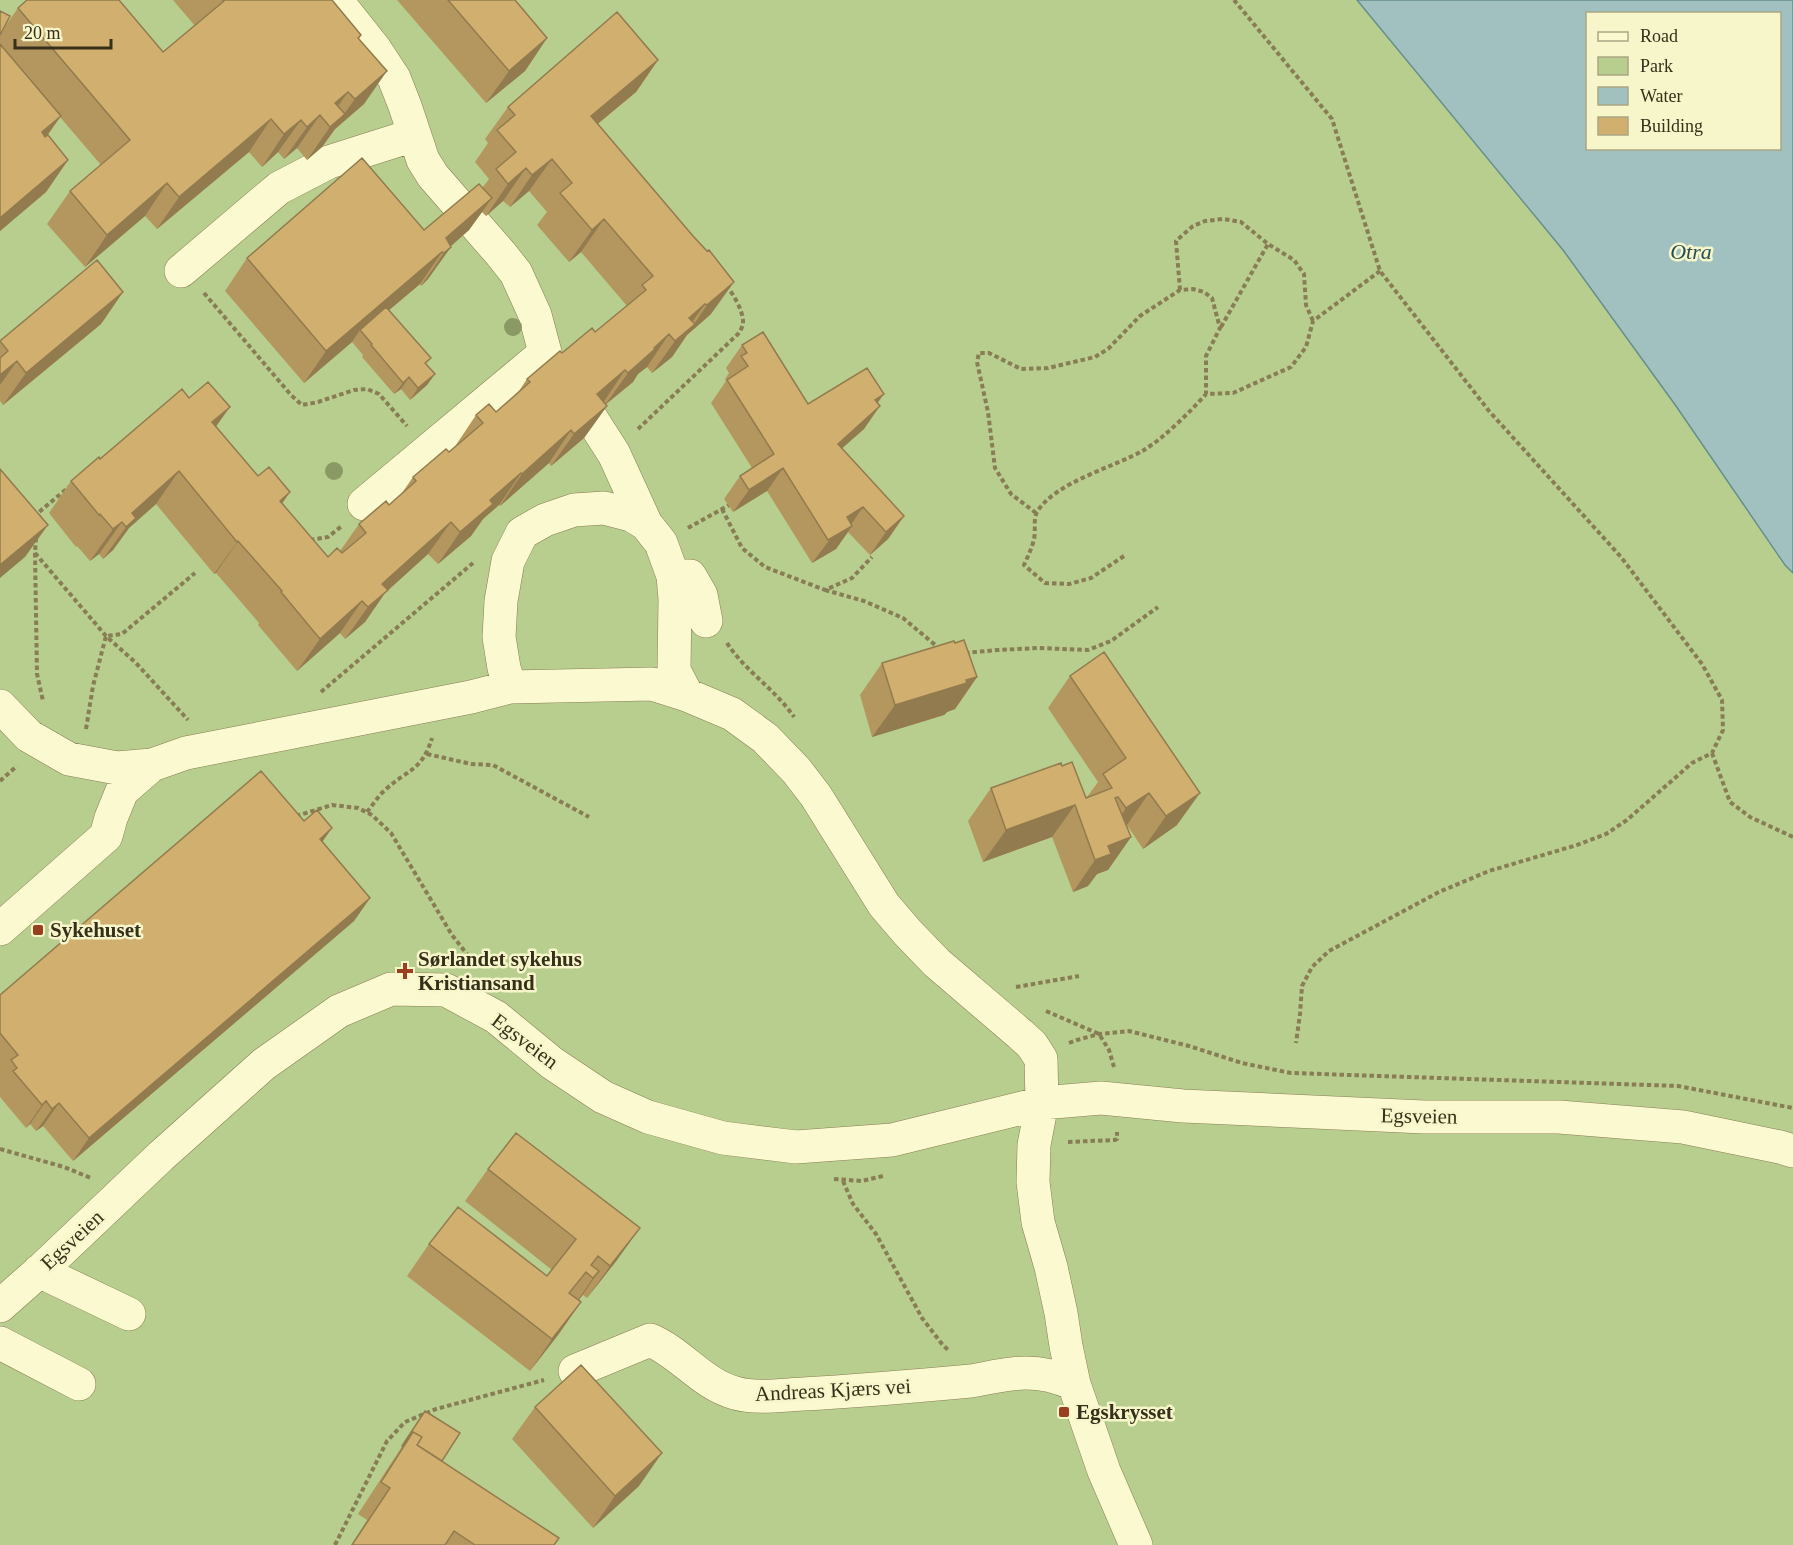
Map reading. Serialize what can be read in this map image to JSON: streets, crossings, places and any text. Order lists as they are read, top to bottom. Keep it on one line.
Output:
{"streets":{"street":["Egsveien","Andreas Kjærs vei"]},"water":["Otra"],"places":{"transit":["Sykehuset","Egskrysset"],"health":["Sørlandet sykehus Kristiansand"]},"legend":["Road","Park","Water","Building"],"scale_bar":"20 m"}
